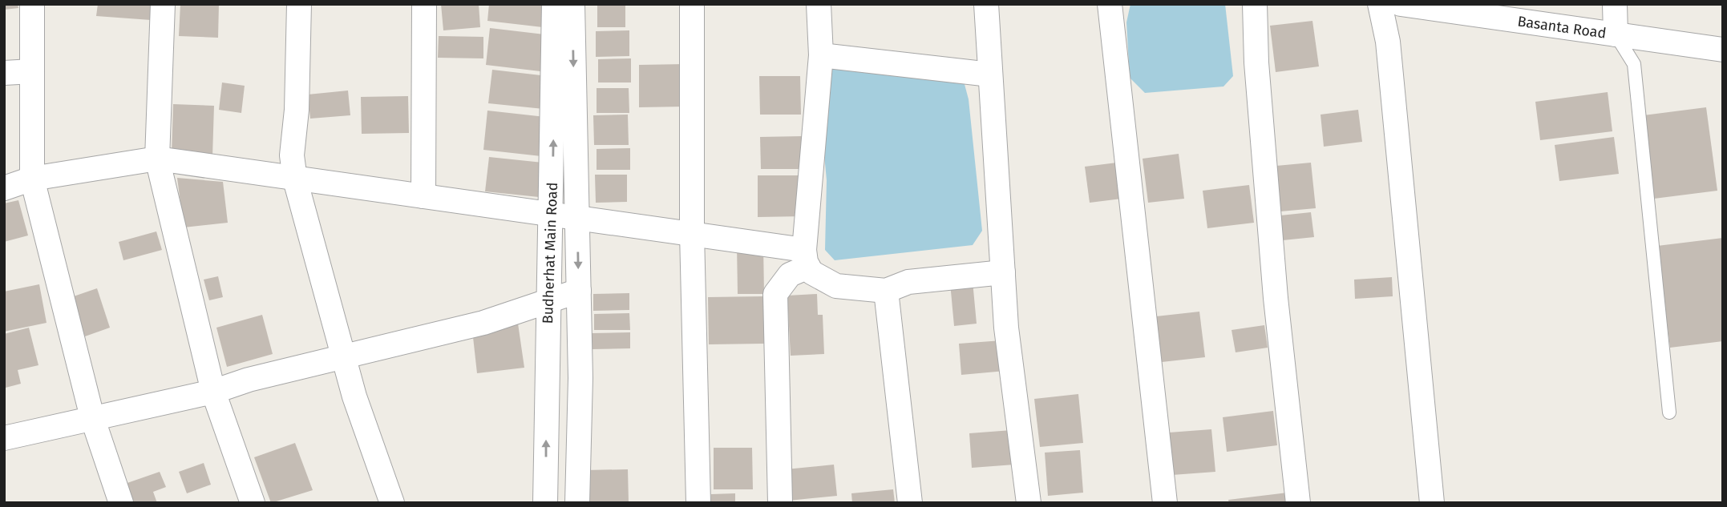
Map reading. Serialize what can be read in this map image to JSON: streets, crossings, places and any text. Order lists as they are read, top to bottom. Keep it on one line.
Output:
{"streets":{"street":["Basanta Road","Budherhat Main Road"]}}
